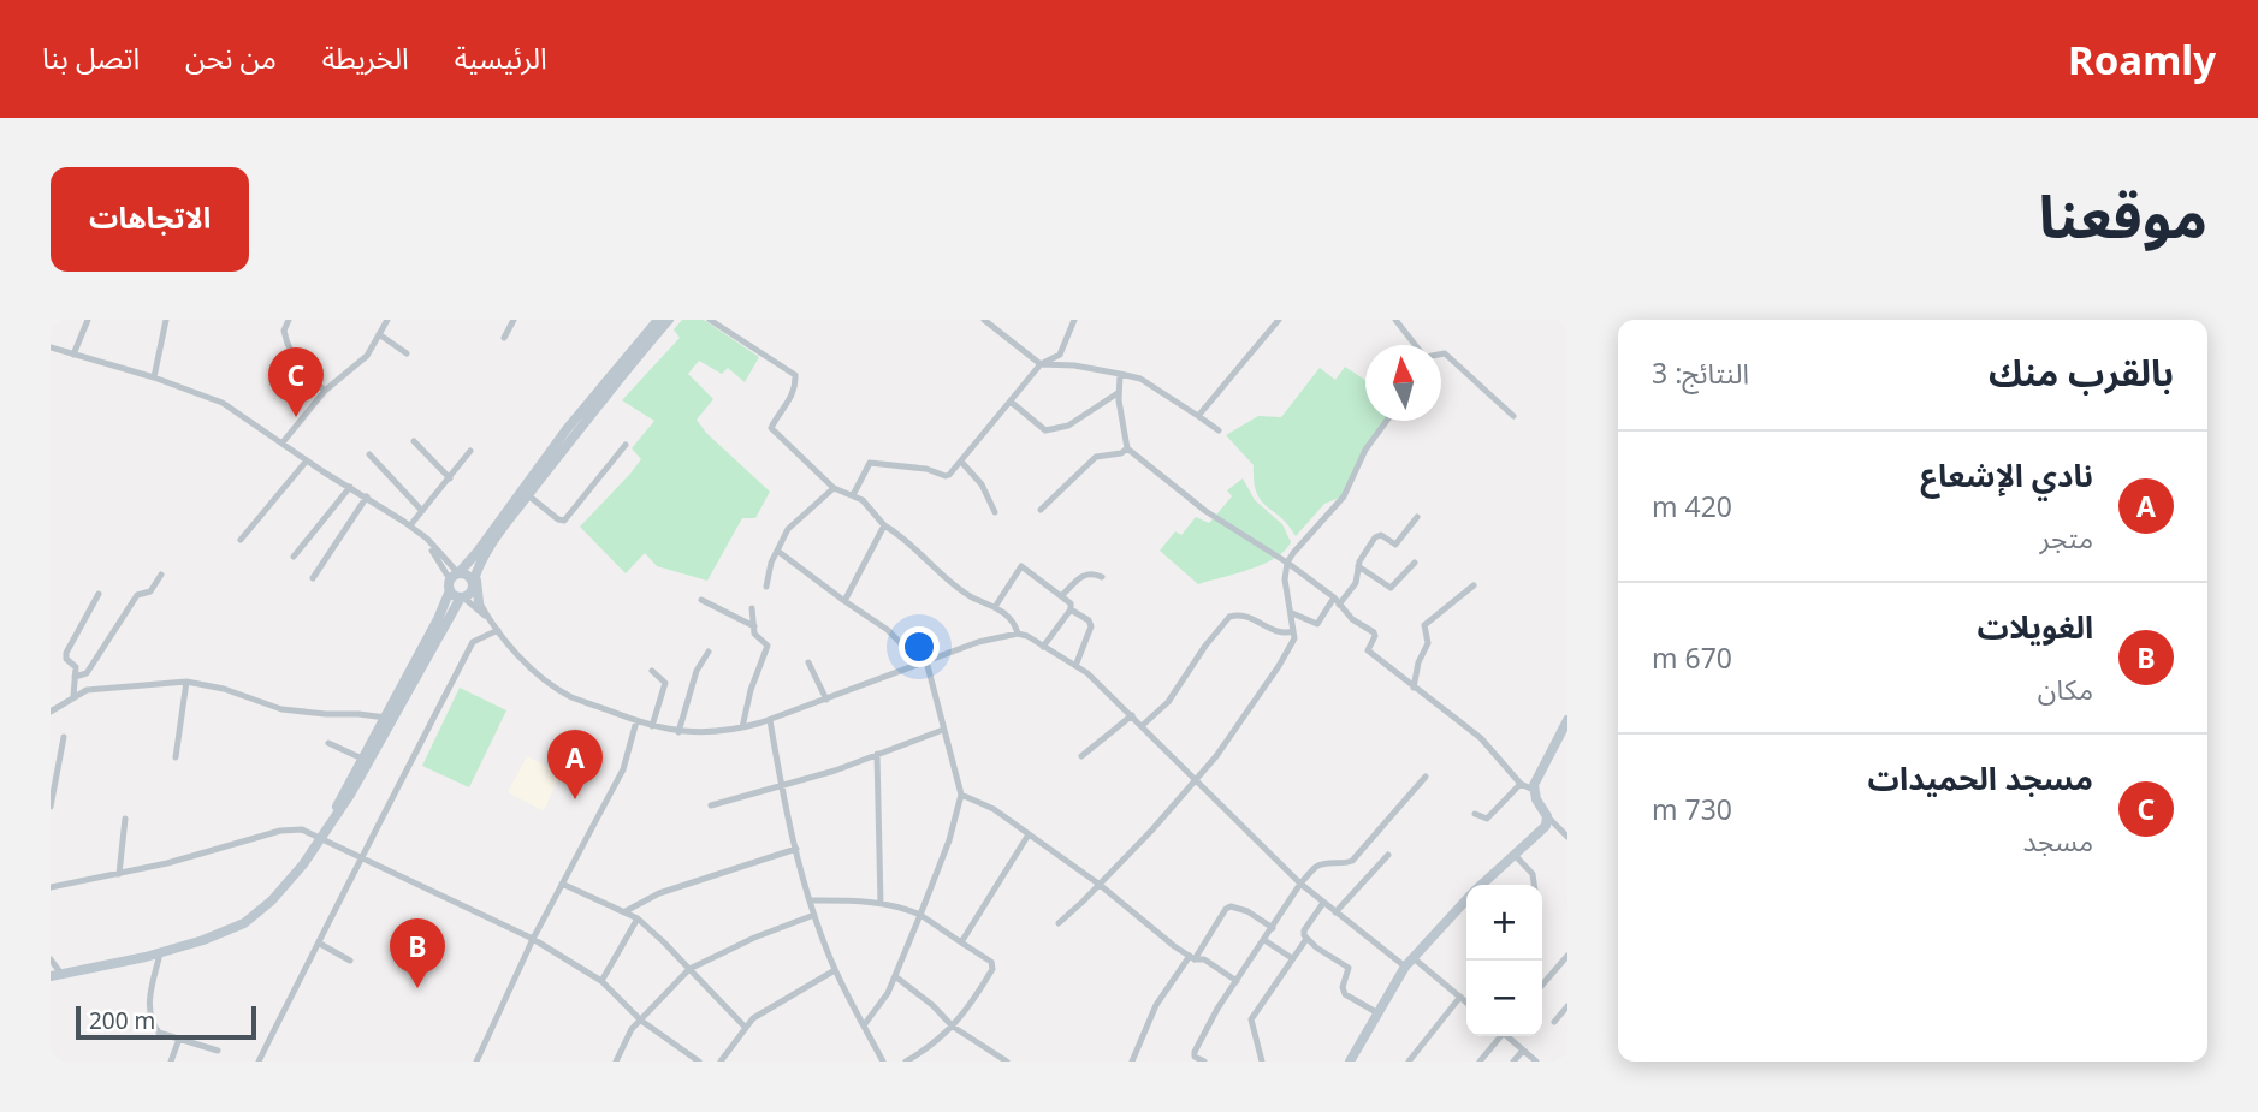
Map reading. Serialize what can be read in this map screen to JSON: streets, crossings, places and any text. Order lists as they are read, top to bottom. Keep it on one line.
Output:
{"scale_bar":"200 m","north":"top","page":{"header":"Roamly","nav":["الرئيسية","الخريطة","من نحن","اتصل بنا"],"title":"موقعنا","buttons":"الاتجاهات","heading":["بالقرب منك","النتائج: 3"],"pins":["C","A","B"],"list":[{"mark":"A","name":"نادي الإشعاع","note":"متجر","value":"420 m"},{"mark":"B","name":"الغويلات","note":"مكان","value":"670 m"},{"mark":"C","name":"مسجد الحميدات","note":"مسجد","value":"730 m"}],"map_buttons":["+","−"],"scale":"200 m"}}
